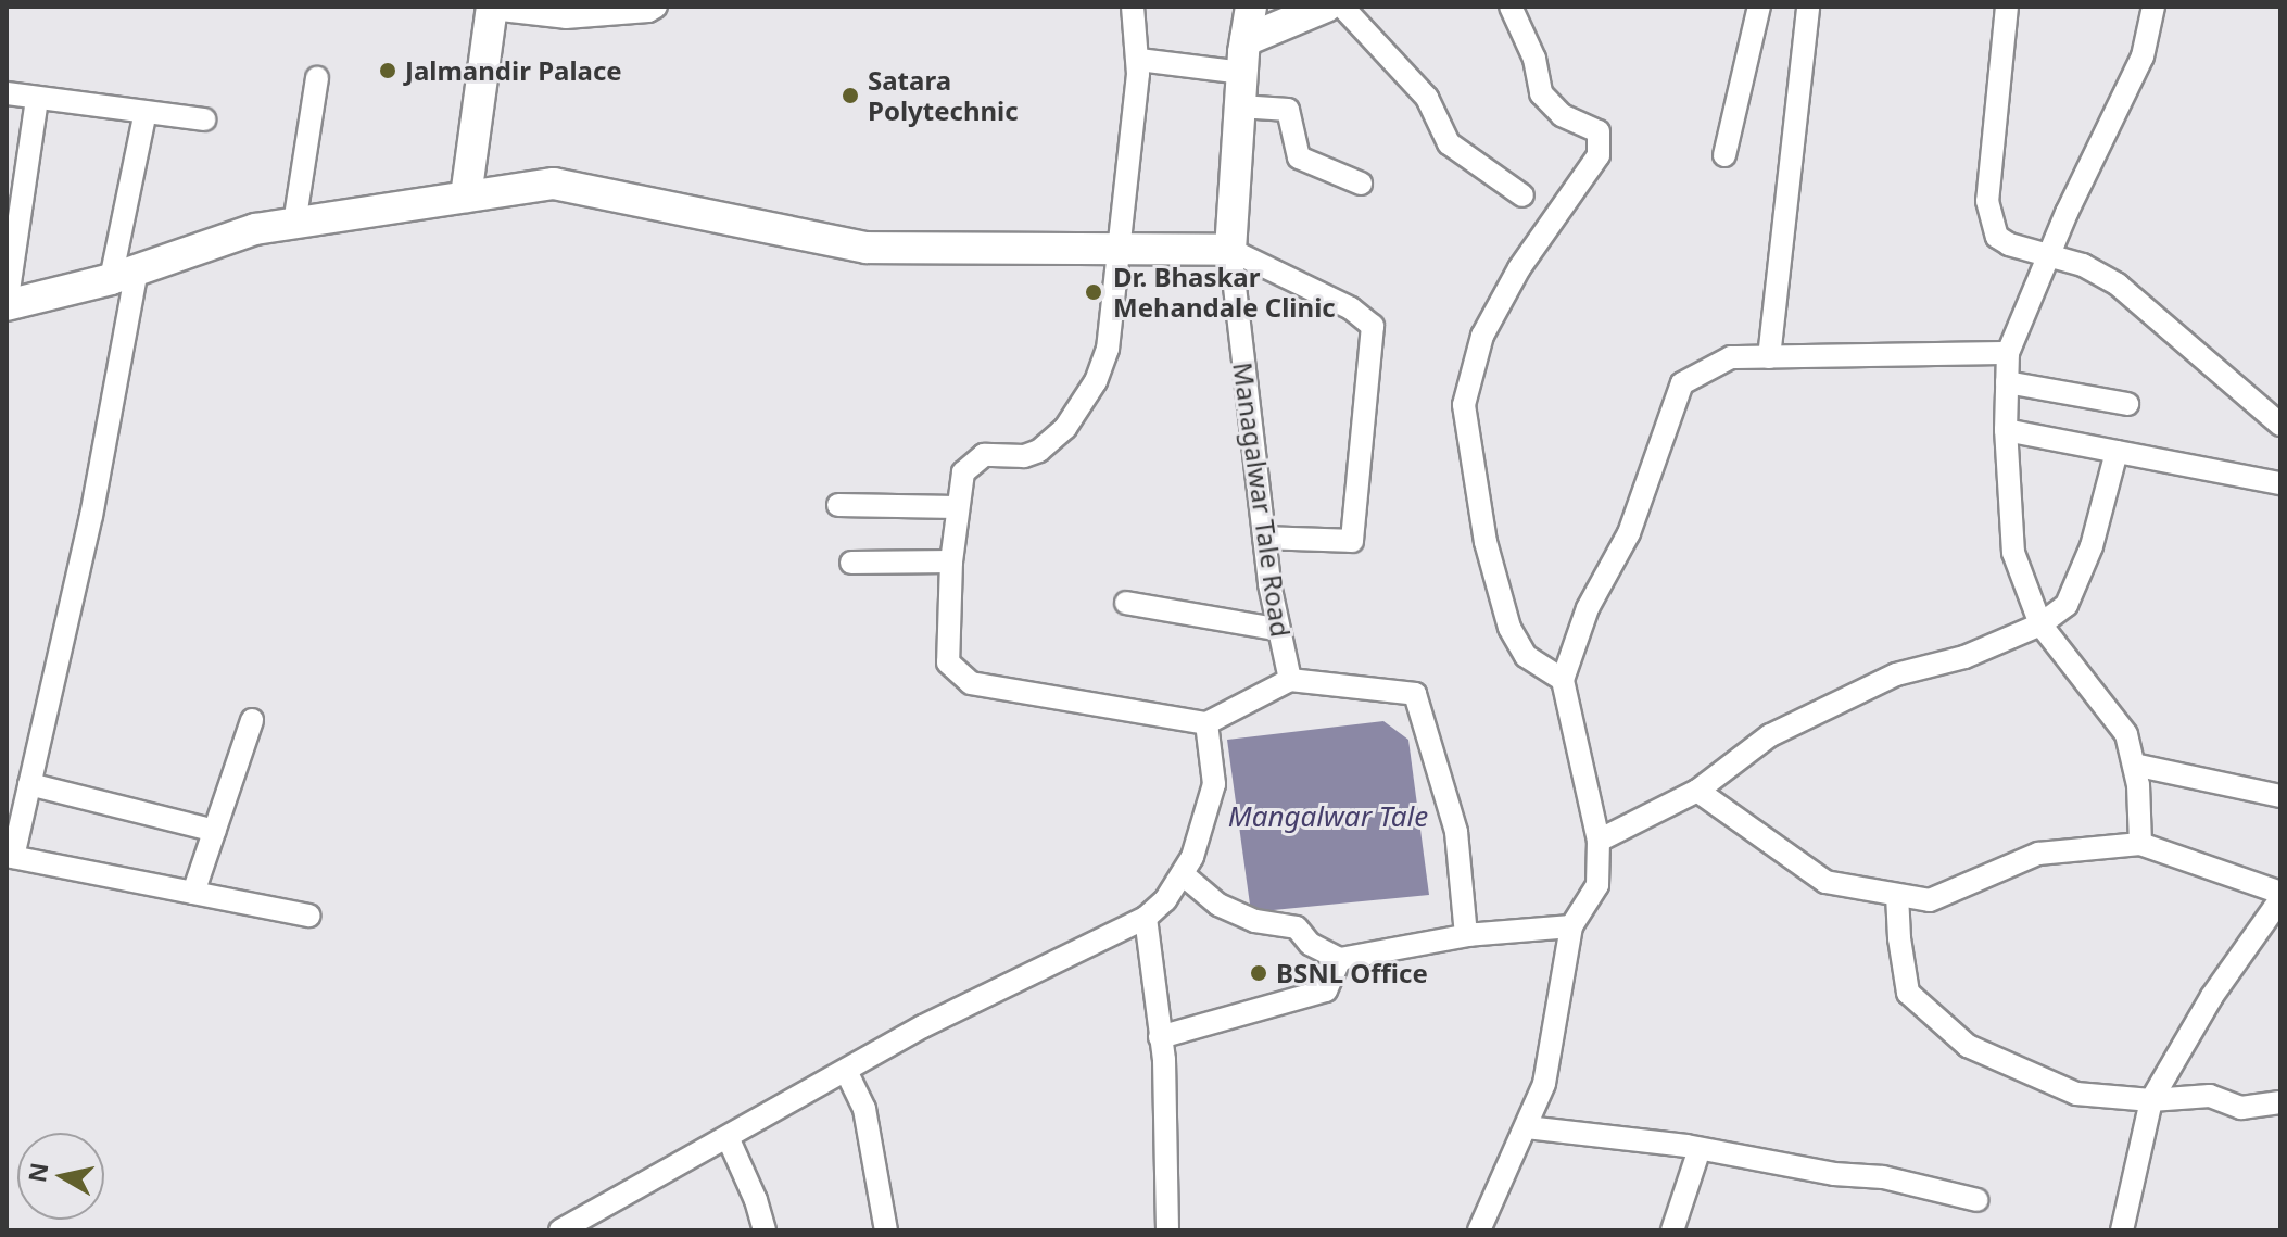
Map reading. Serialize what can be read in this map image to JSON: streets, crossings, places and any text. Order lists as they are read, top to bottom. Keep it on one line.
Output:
{"streets":{"main road":["Managalwar Tale Road"]},"water":["Mangalwar Tale"],"places":["Jalmandir Palace","Satara Polytechnic","Dr. Bhaskar Mehandale Clinic","BSNL Office"],"north":"left"}
